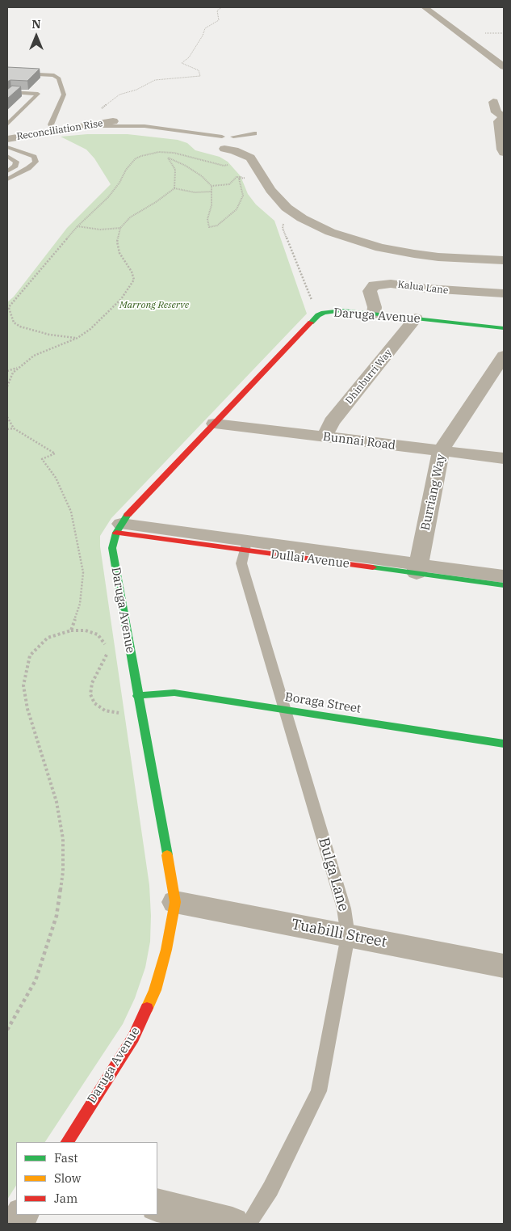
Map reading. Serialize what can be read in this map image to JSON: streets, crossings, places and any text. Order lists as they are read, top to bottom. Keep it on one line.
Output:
{"streets":{"street":["Reconciliation Rise","Kalua Lane","Daruga Avenue","Dhinburri Way","Bunnai Road","Burriang Way","Dullai Avenue","Boraga Street","Tuabilli Street"],"lane":["Bulga Lane"]},"crossings":[["Kalua Lane","Daruga Avenue"],["Daruga Avenue","Dhinburri Way"],["Daruga Avenue","Bunnai Road"],["Daruga Avenue","Dullai Avenue"],["Daruga Avenue","Boraga Street"],["Daruga Avenue","Tuabilli Street"],["Dhinburri Way","Bunnai Road"],["Bunnai Road","Burriang Way"],["Burriang Way","Dullai Avenue"],["Dullai Avenue","Bulga Lane"],["Boraga Street","Bulga Lane"],["Bulga Lane","Tuabilli Street"]],"parks":["Marrong Reserve"],"legend":["Fast","Slow","Jam"],"north":"top"}
